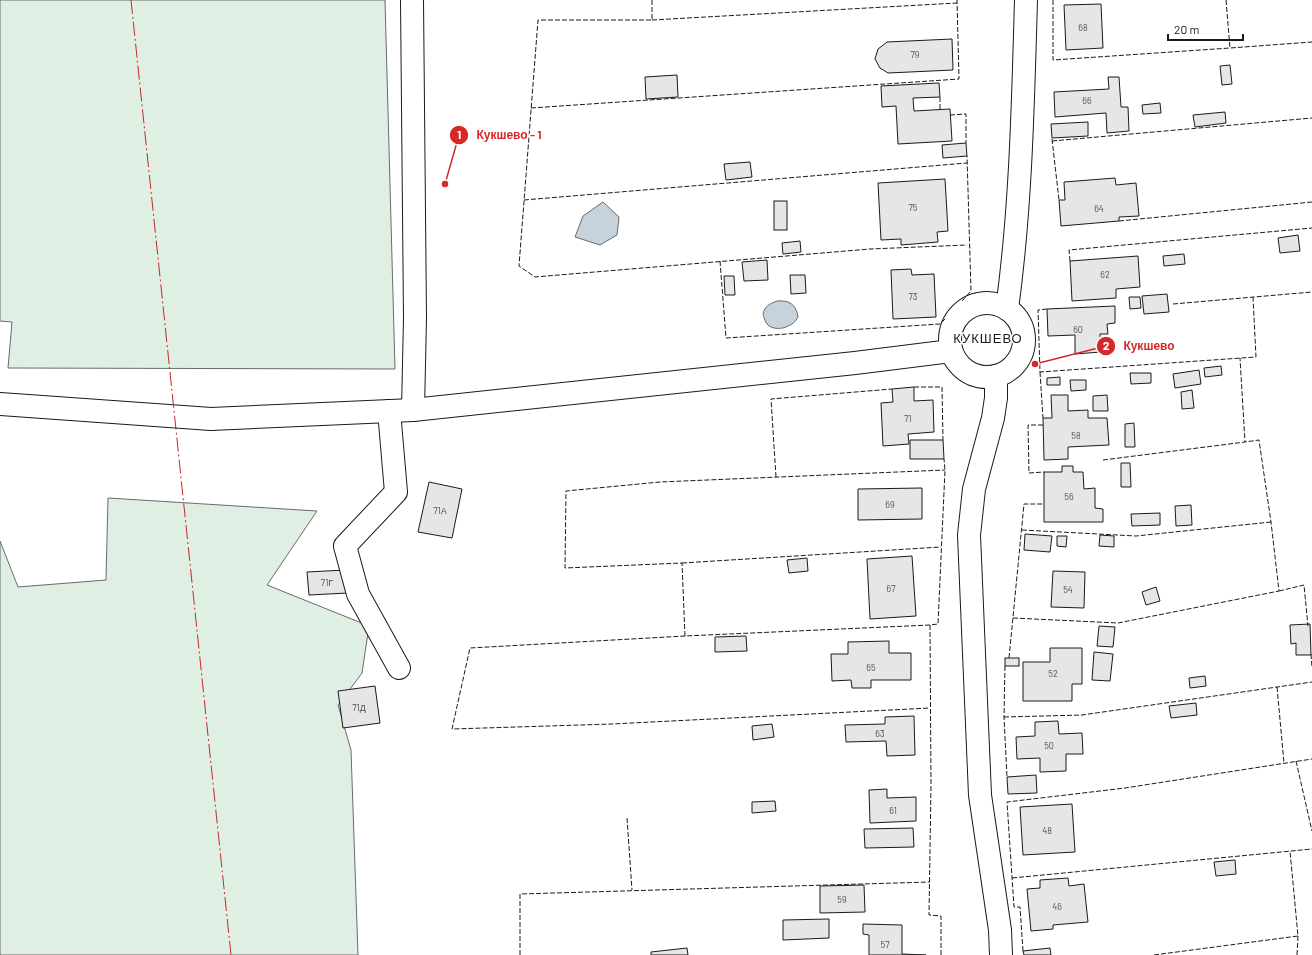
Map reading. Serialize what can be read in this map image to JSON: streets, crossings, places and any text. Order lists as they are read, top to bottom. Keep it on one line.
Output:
{"districts":["КУКШЕВО"],"places":["Кукшево - 1","Кукшево"],"house_numbers":["68","79","66","75","64","62","73","60","71","58","56","69","71А","71Г","67","54","65","52","71Д","63","50","61","48","59","46","57"],"scale_bar":"20 m"}
